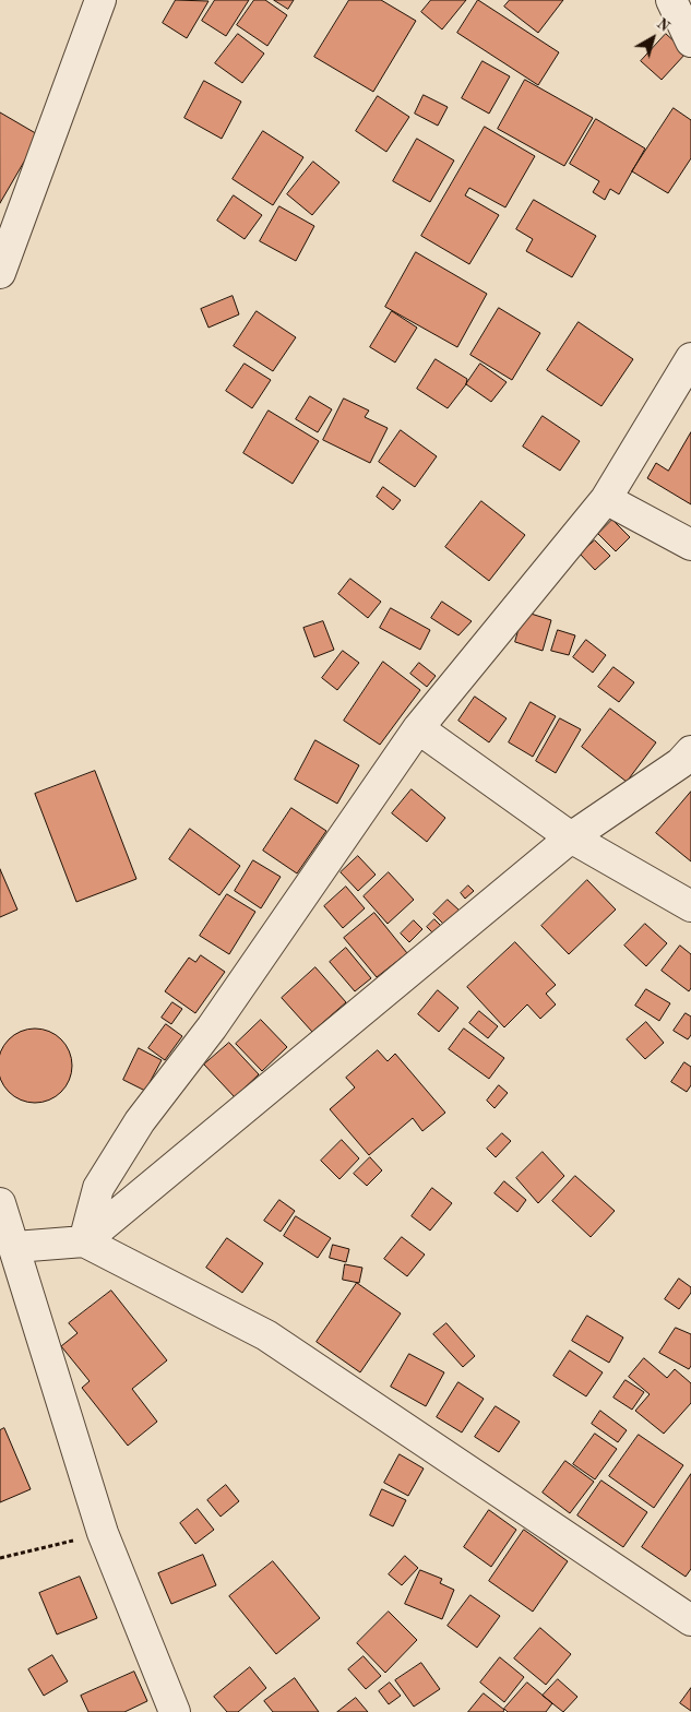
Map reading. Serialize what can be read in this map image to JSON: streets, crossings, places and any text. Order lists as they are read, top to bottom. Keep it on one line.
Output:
{"north":"top right"}
